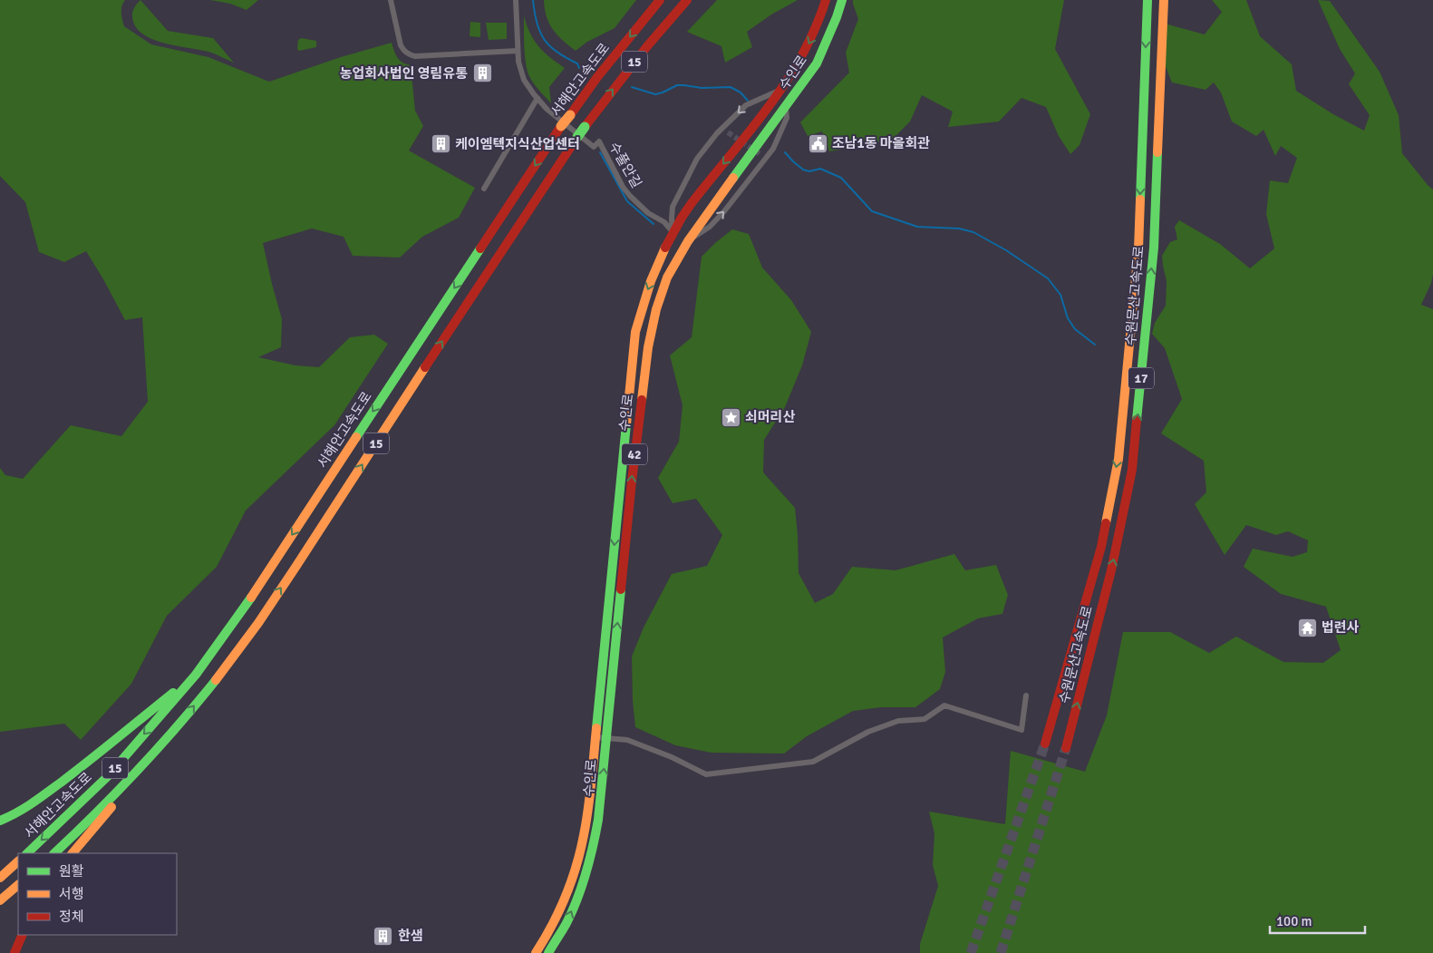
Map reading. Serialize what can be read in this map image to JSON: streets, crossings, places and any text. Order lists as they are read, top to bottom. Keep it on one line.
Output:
{"streets":{"main road":["15","수인로","서해안고속도로","수원문산고속도로","17","42"],"street":["수풀안길"]},"crossings":[["수인로","수풀안길"]],"places":{"building":["농업회사법인 영림유통","케이엠텍지식산업센터","한샘"],"public building":["조남1동 마을회관"],"place":["쇠머리산"],"temple":["법련사"]},"legend":["원활","서행","정체"],"scale_bar":"100 m"}
